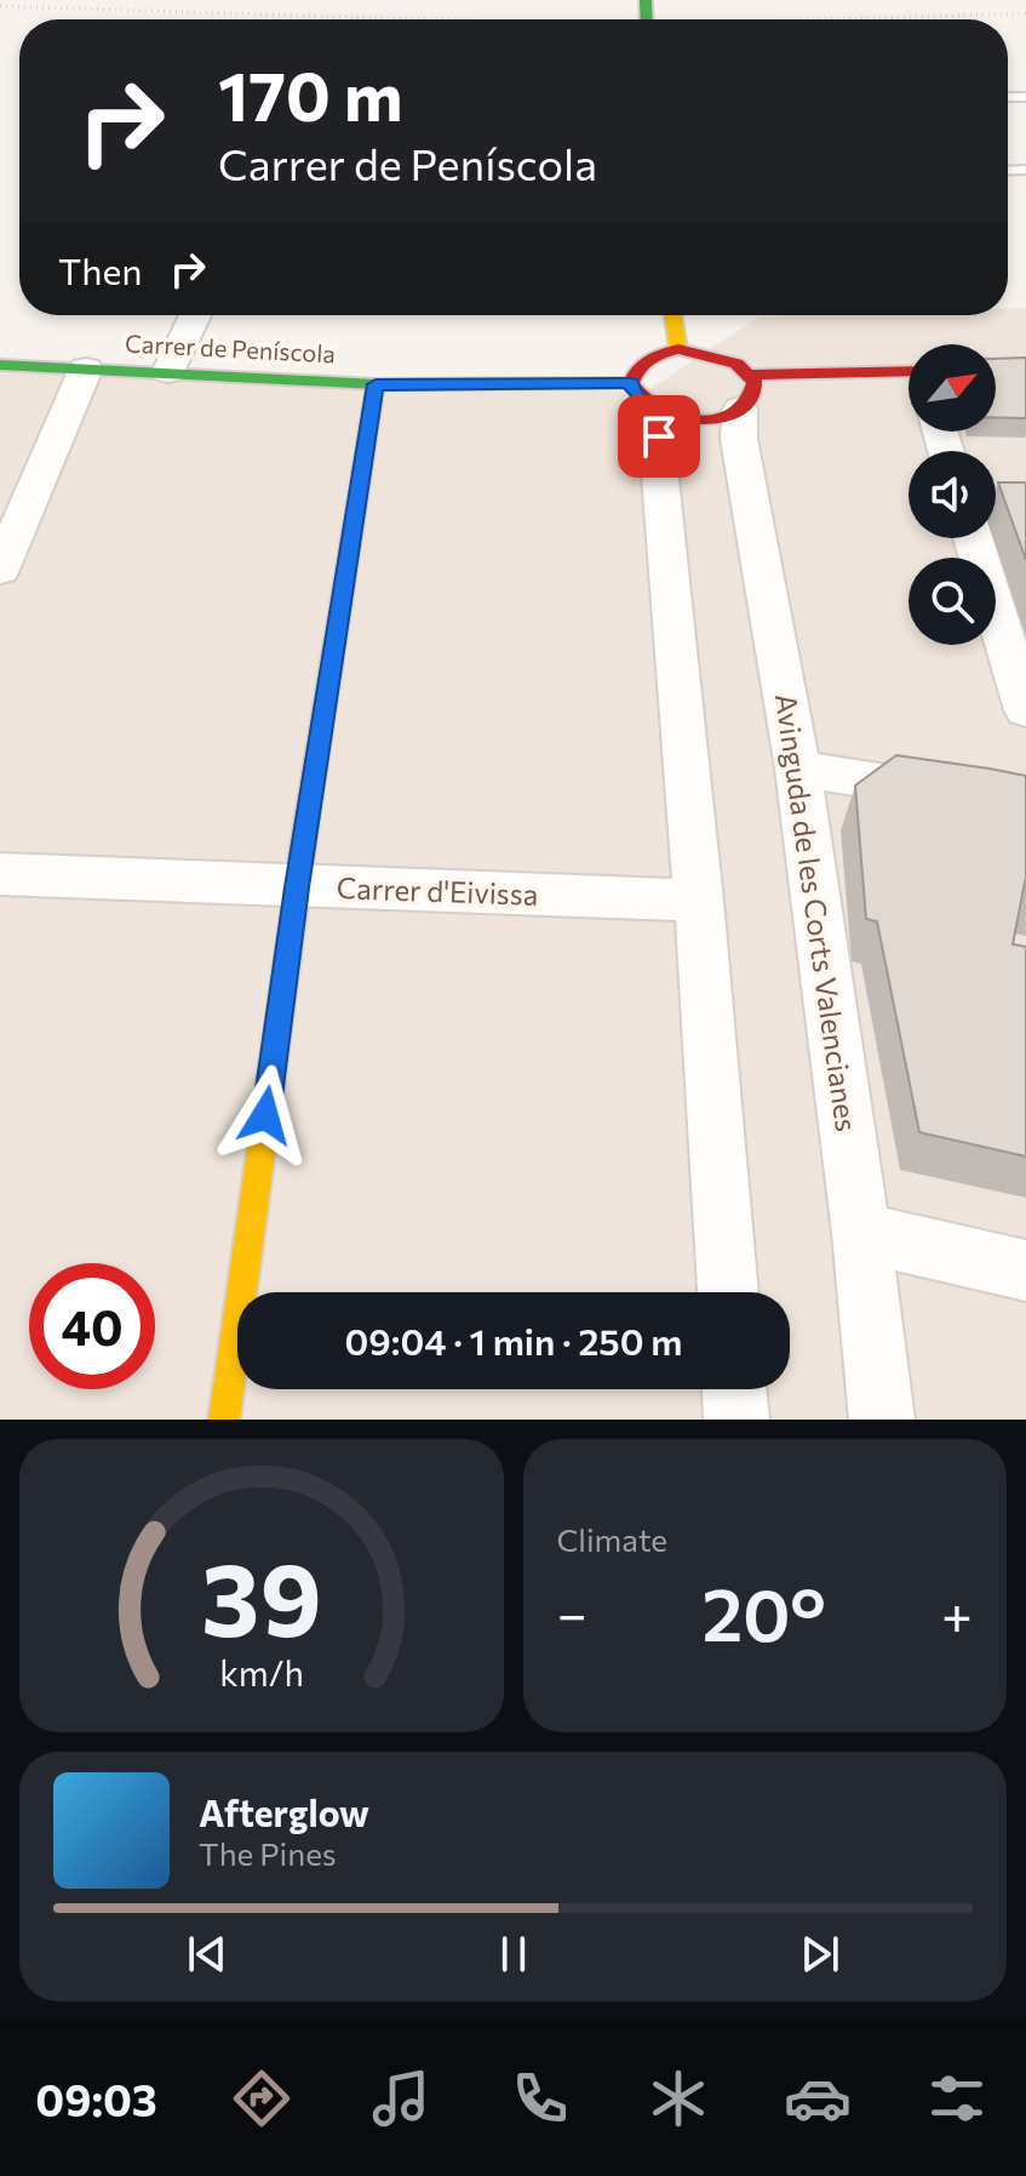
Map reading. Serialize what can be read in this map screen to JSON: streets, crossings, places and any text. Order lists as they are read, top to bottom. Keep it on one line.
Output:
{"streets":{"street":["Carrer de Peníscola","Carrer d'Eivissa","Avinguda de les Corts Valencianes"]},"crossings":[["Carrer de Peníscola","Avinguda de les Corts Valencianes"]],"north":"top right","page":{"turn":["170 m","Carrer de Peníscola"],"then":"Then","limit":"40","trip":"09:04 · 1 min · 250 m","tile":"Climate","heat":["−","20°","+"],"song":["Afterglow","The Pines"],"tabs":"09:03","gauge":["39","km/h"]}}
